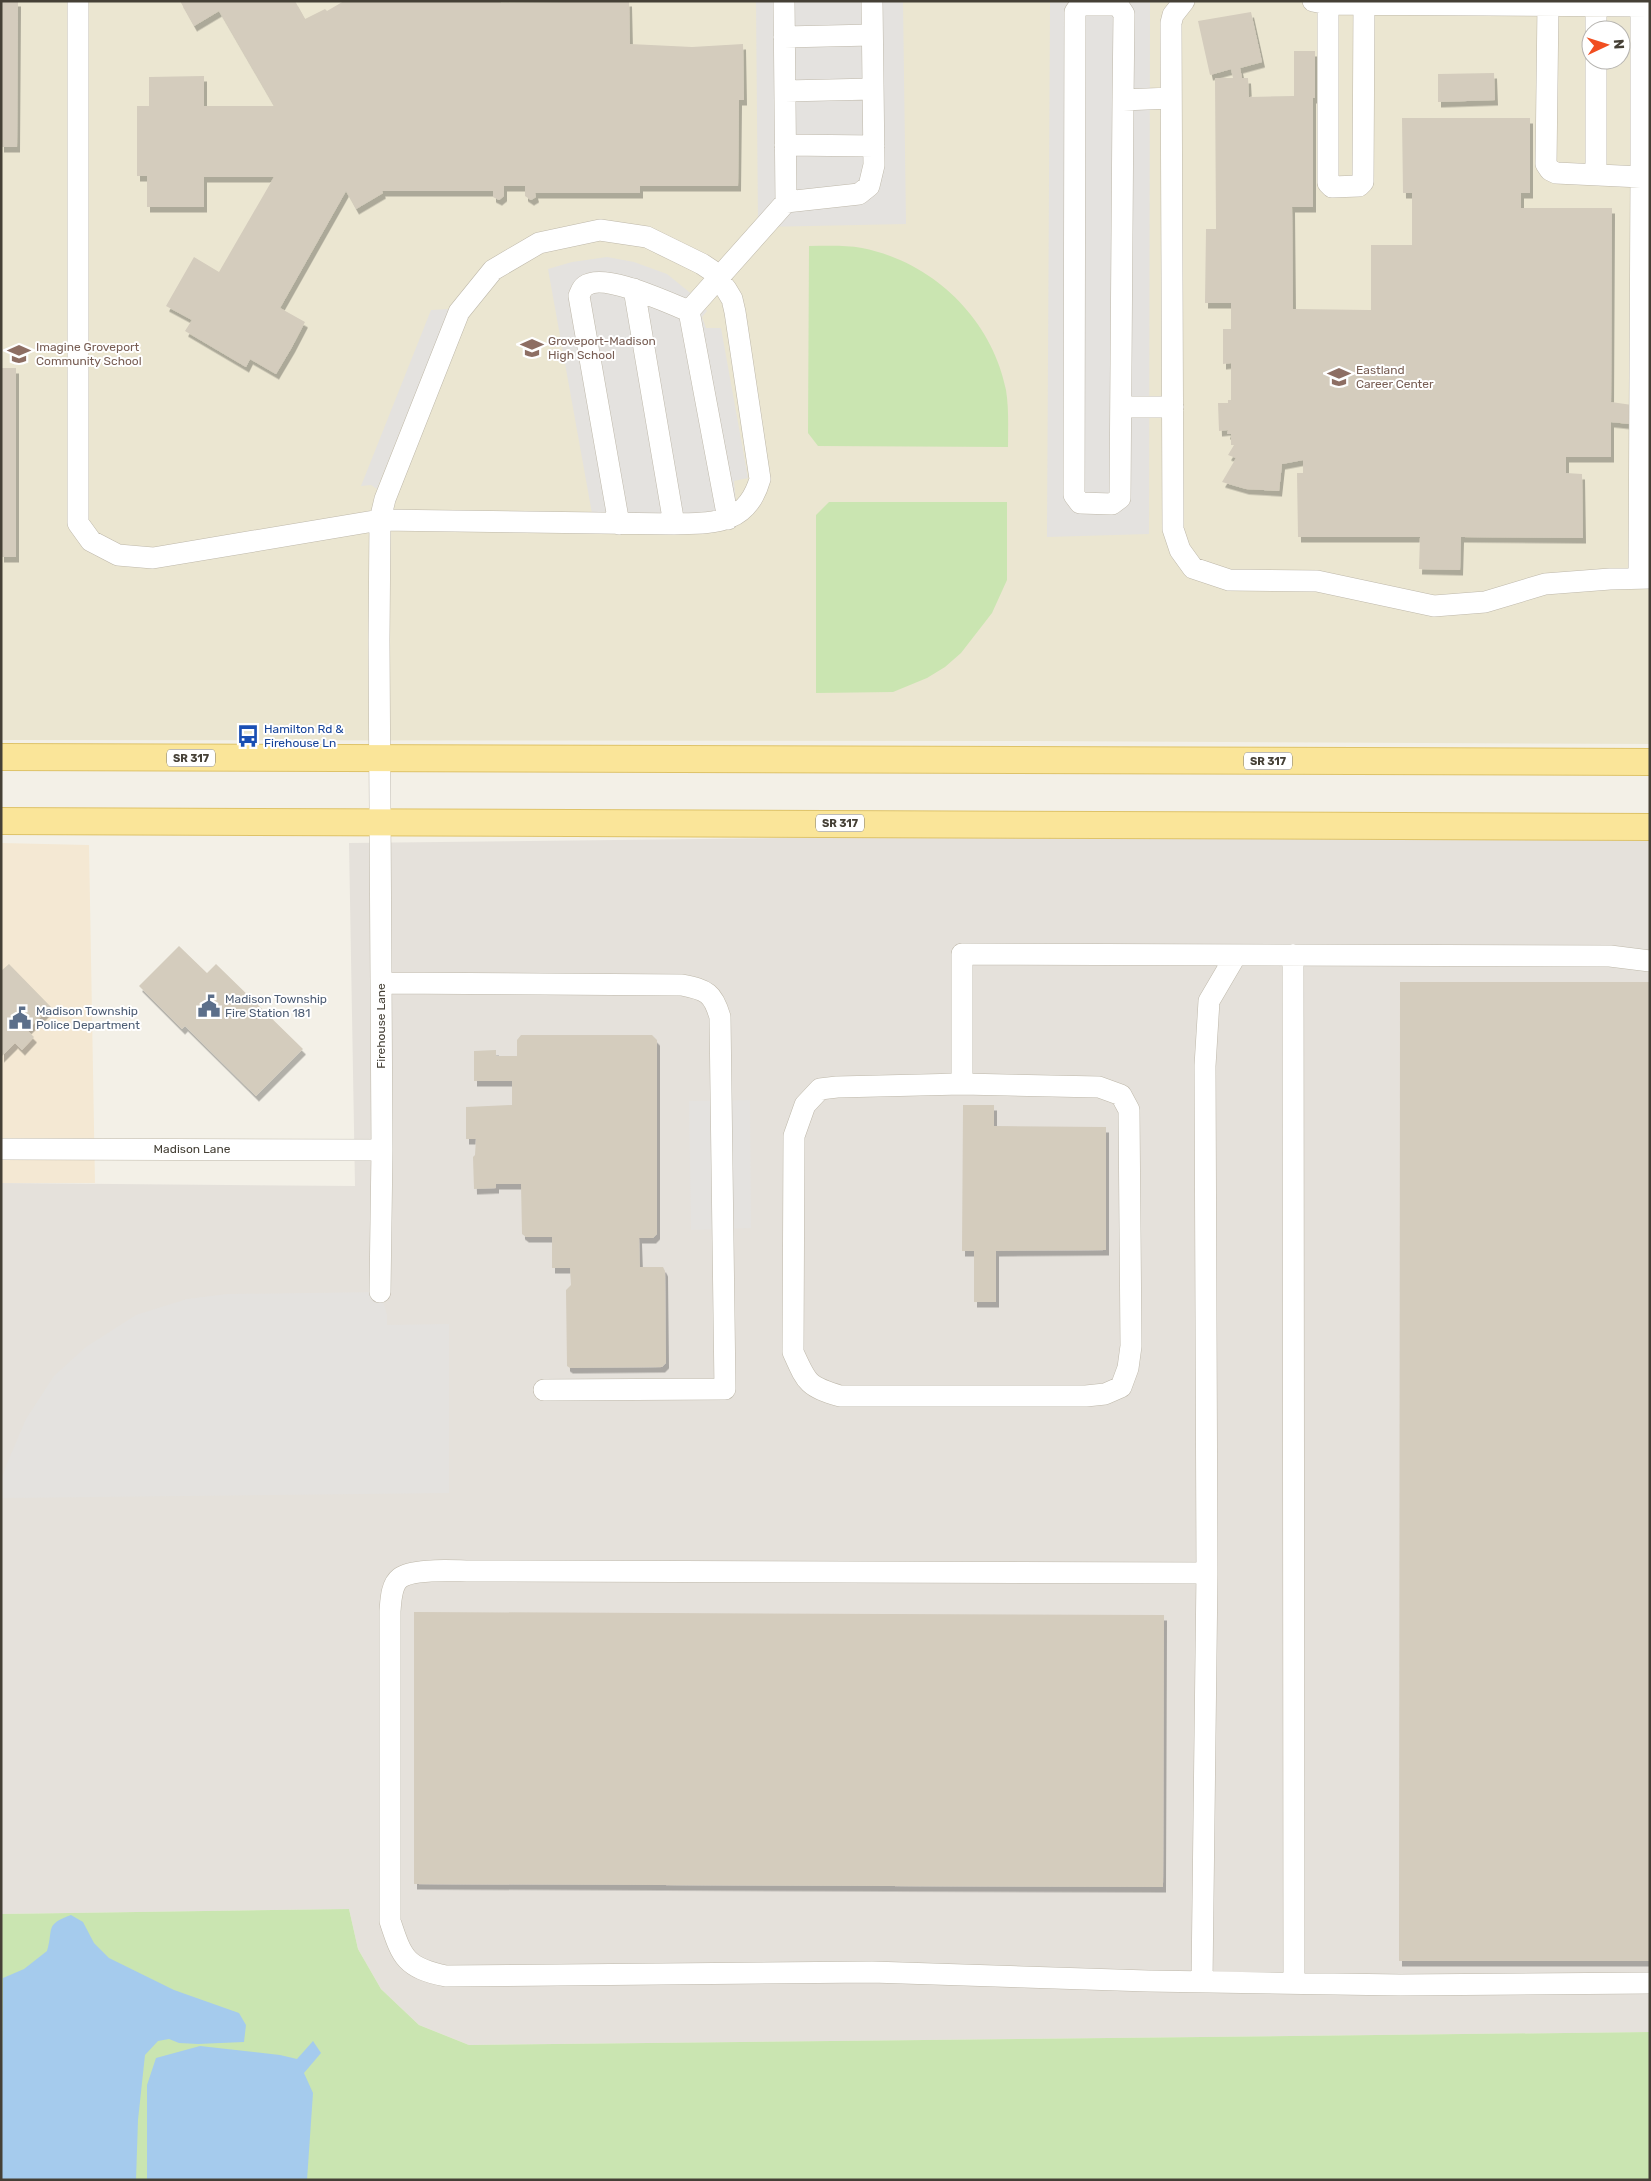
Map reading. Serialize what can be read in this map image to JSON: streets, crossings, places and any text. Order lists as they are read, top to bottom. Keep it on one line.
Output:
{"streets":{"main road":["SR 317"],"street":["Firehouse Lane","Madison Lane"]},"crossings":[["SR 317","Firehouse Lane"],["Firehouse Lane","Madison Lane"]],"places":{"school or university":["Groveport-Madison High School","Imagine Groveport Community School","Eastland Career Center"],"bus stop":["Hamilton Rd & Firehouse Ln"],"public building":["Madison Township Fire Station 181","Madison Township Police Department"]},"north":"right"}
